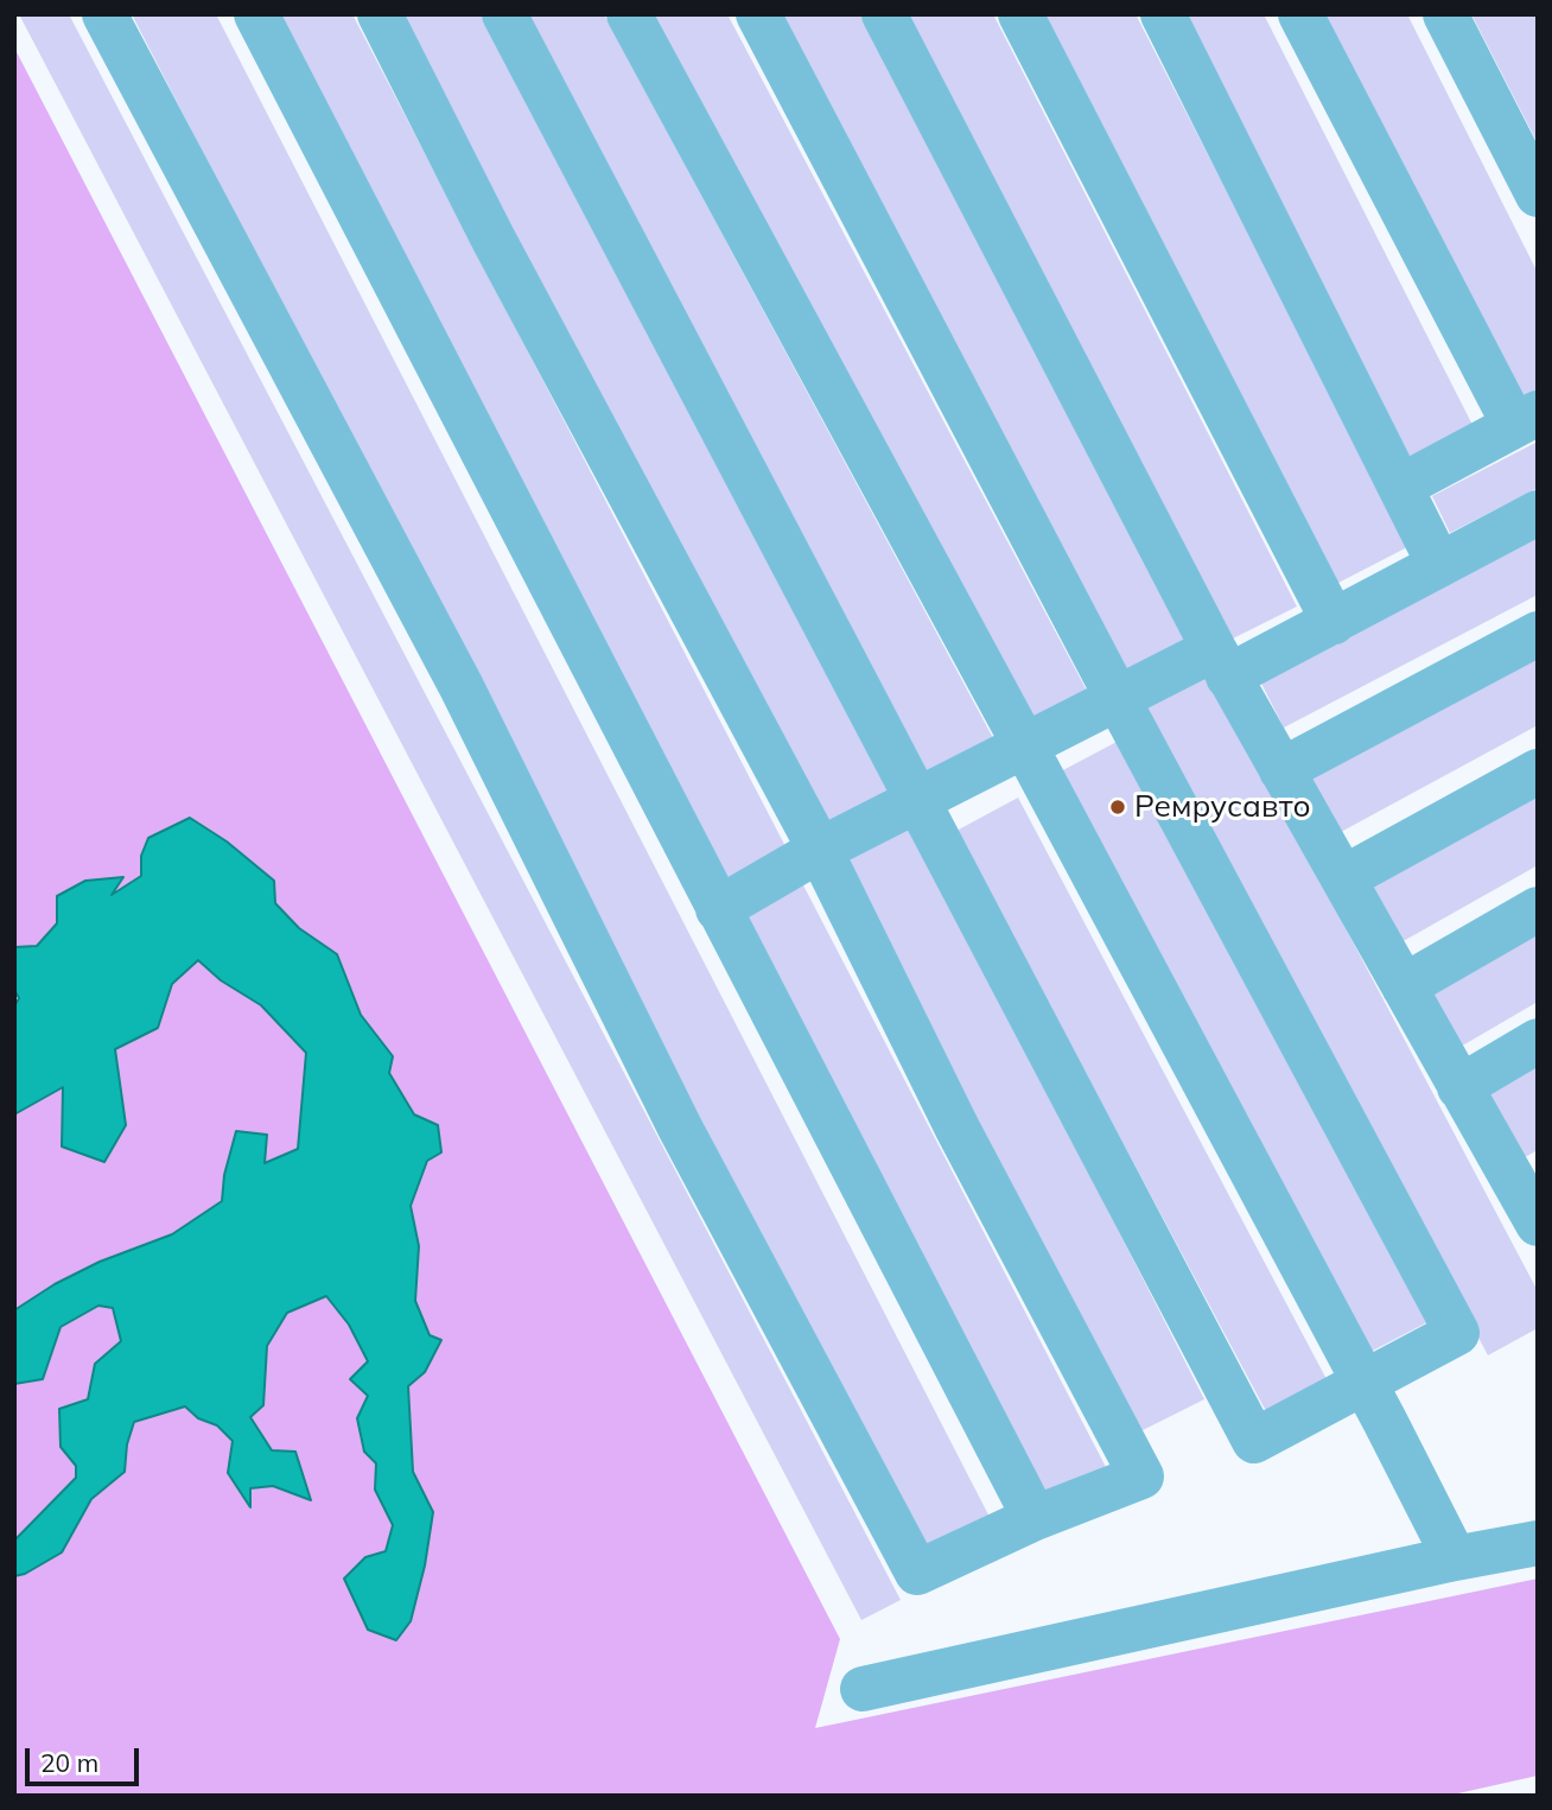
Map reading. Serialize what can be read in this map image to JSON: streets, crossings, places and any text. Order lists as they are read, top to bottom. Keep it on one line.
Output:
{"places":["Ремрусавто"],"scale_bar":"20 m"}
